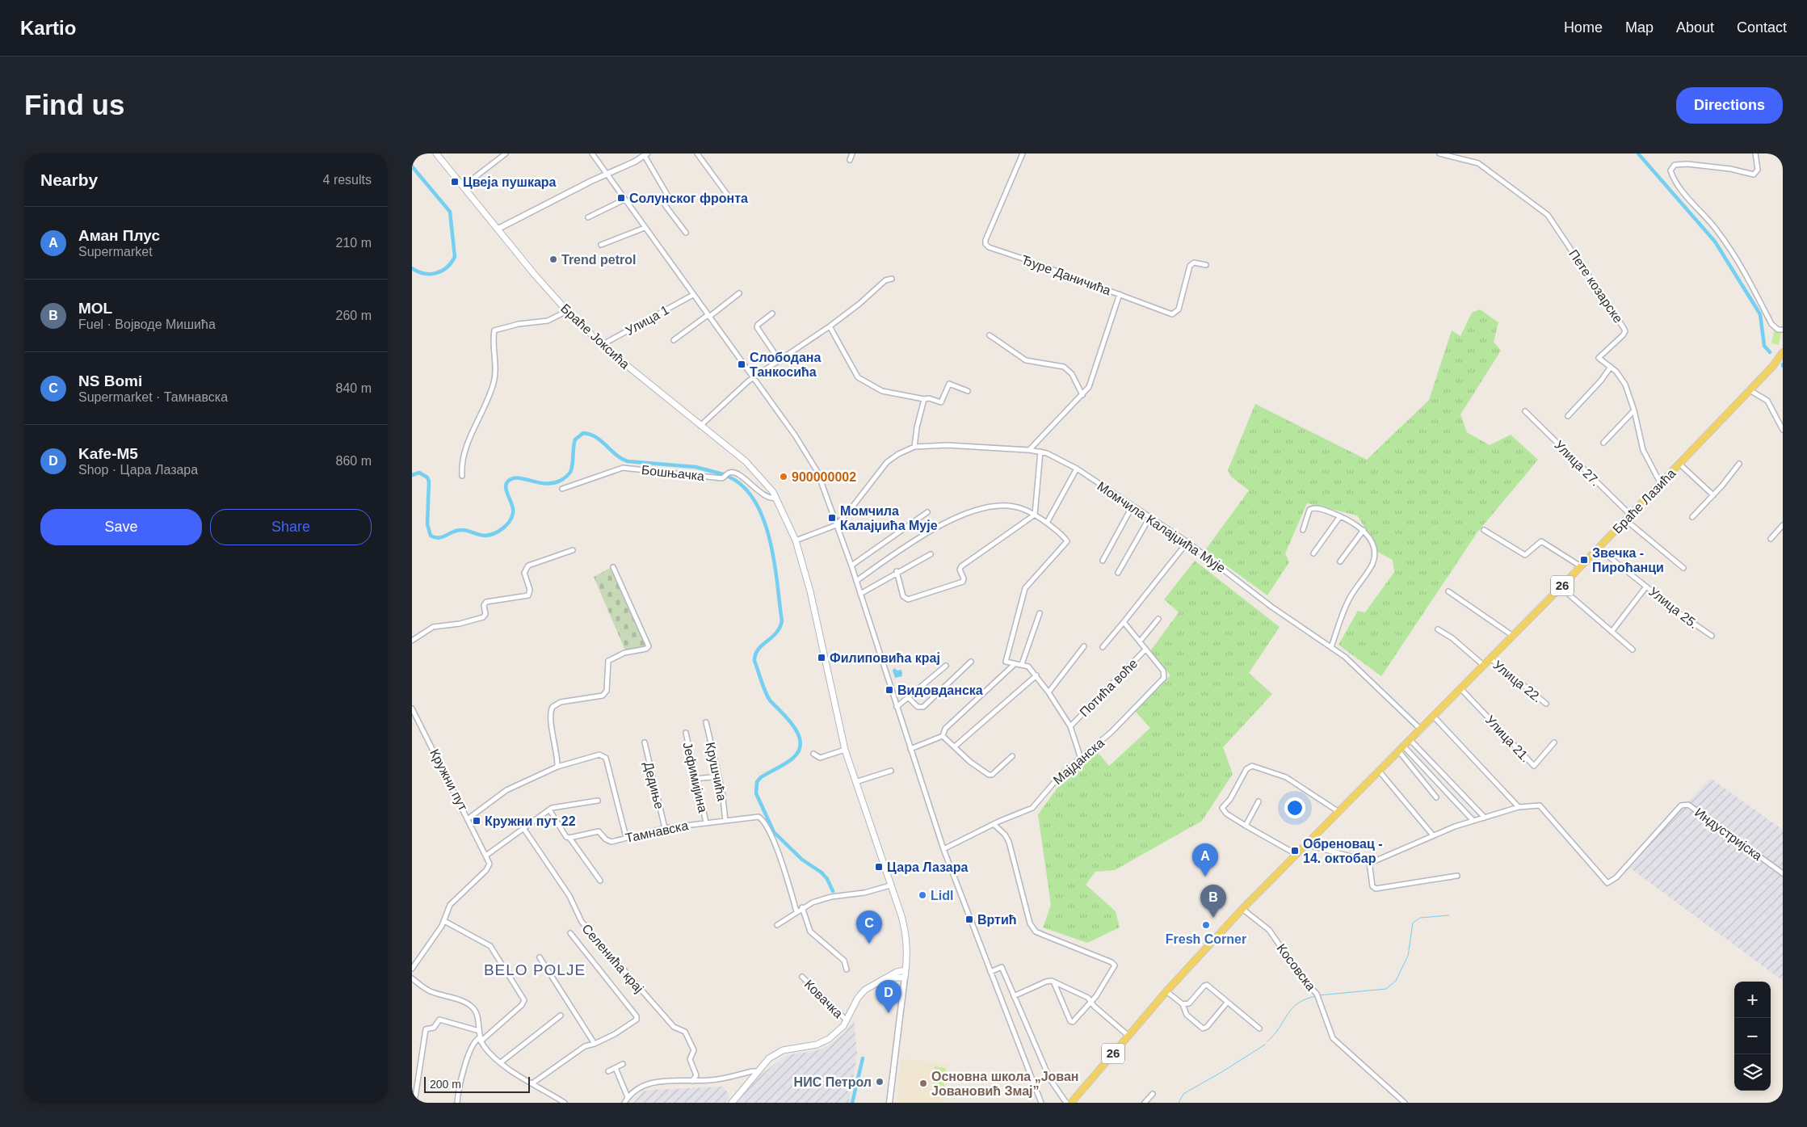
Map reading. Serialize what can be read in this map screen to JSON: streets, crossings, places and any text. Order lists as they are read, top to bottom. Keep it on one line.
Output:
{"streets":{"main road":["Браће Јоксића","Браће Лазића","26"],"street":["Ђуре Даничића","Пете козарске","Улица 1","Улица 27.","Бошњачка","Момчила Калајџића Мује","Улица 25.","Улица 22.","Потића воће","Улица 21.","Мајданска","Крушчића","Јефимијина","Кружни пут","Дедиње","Тамнавска","Индустријска","Селенића крај","Косовска","Ковачка"]},"crossings":[["Пете козарске","Браће Лазића"],["Улица 1","Браће Јоксића"],["Браће Јоксића","Бошњачка"],["Браће Јоксића","Момчила Калајџића Мује"],["Улица 27.","Браће Лазића"],["Браће Лазића","26"],["Браће Лазића","Улица 25."],["Браће Лазића","Улица 22."],["Браће Лазића","Улица 21."],["Момчила Калајџића Мује","26"],["26","Косовска"],["Потића воће","Мајданска"],["Крушчића","Тамнавска"],["Јефимијина","Тамнавска"],["Дедиње","Тамнавска"]],"districts":["BELO POLJE"],"places":{"transit":["Цвеја пушкара","Солунског фронта","Слободана Танкосића","Момчила Калајџића Мује","Звечка - Пироћанци","Филиповића крај","Видовданска","Кружни пут 22","Обреновац - 14. октобар","Цара Лазара","Вртић"],"other":["Trend petrol","900000002","Lidl","Fresh Corner","НИС Петрол","Основна школа „Јован Јовановић Змај”"]},"scale_bar":"200 m","page":{"header":"Kartio","nav":["Home","Map","About","Contact"],"buttons":["Directions",["Save","Share"]],"title":"Find us","heading":["Nearby","4 results"],"list":[{"mark":"A","name":"Аман Плус","note":"Supermarket","value":"210 m"},{"mark":"B","name":"MOL","note":"Fuel · Војводе Мишића","value":"260 m"},{"mark":"C","name":"NS Bomi","note":"Supermarket · Тамнавска","value":"840 m"},{"mark":"D","name":"Kafe-M5","note":"Shop · Цара Лазара","value":"860 m"}],"pins":["A","B","C","D"],"map_buttons":["+","−"],"scale":"200 m"}}
